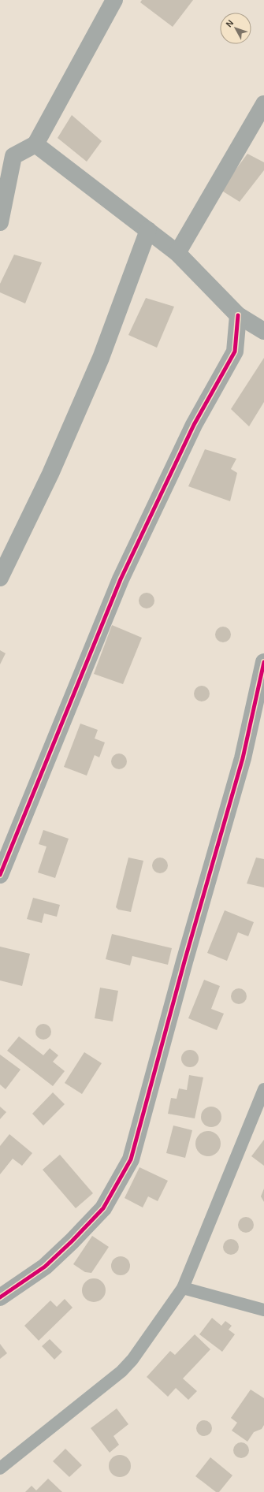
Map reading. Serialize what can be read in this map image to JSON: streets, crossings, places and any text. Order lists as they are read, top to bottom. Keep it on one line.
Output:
{"north":"top left"}
